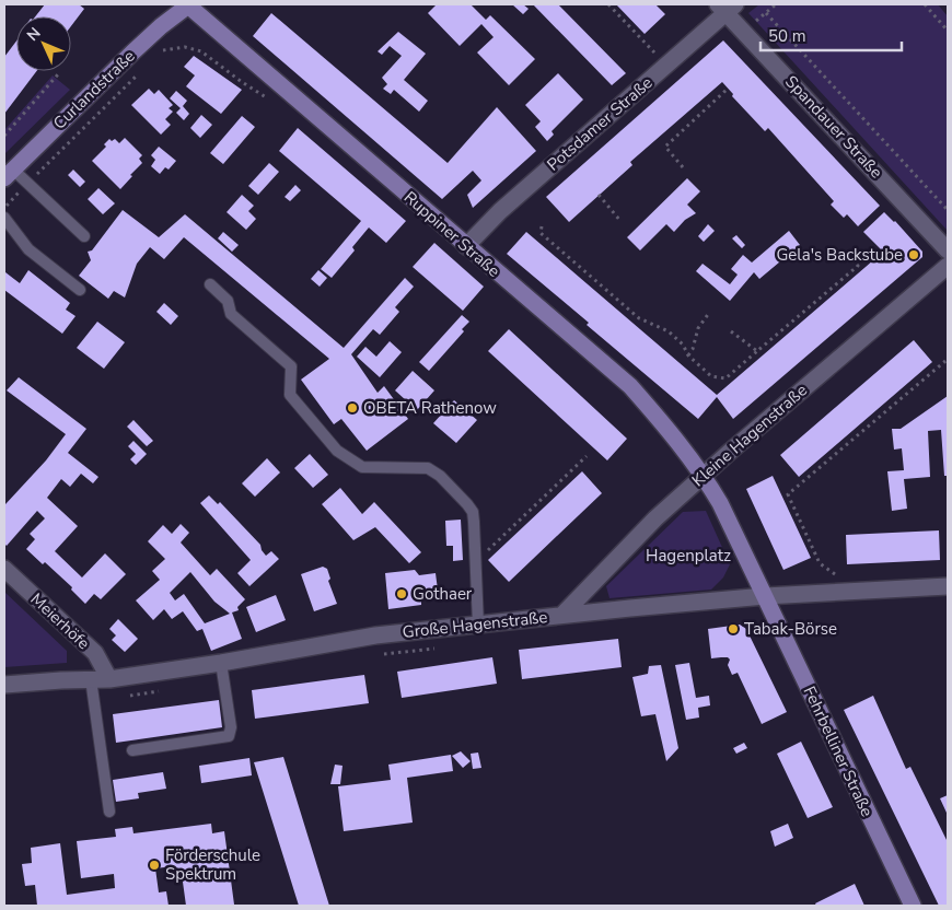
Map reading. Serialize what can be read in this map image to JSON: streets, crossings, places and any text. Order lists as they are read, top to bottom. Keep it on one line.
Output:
{"streets":{"main road":["Curlandstraße","Ruppiner Straße","Fehrbelliner Straße"],"street":["Potsdamer Straße","Spandauer Straße","Kleine Hagenstraße","Meierhöfe","Große Hagenstraße"]},"crossings":[["Curlandstraße","Ruppiner Straße"],["Potsdamer Straße","Spandauer Straße"],["Potsdamer Straße","Ruppiner Straße"],["Ruppiner Straße","Kleine Hagenstraße"],["Kleine Hagenstraße","Große Hagenstraße"],["Meierhöfe","Große Hagenstraße"],["Große Hagenstraße","Fehrbelliner Straße"]],"parks":["Hagenplatz"],"places":["Gela's Backstube","OBETA Rathenow","Gothaer","Tabak-Börse","Förderschule Spektrum"],"scale_bar":"50 m","north":"top left"}
